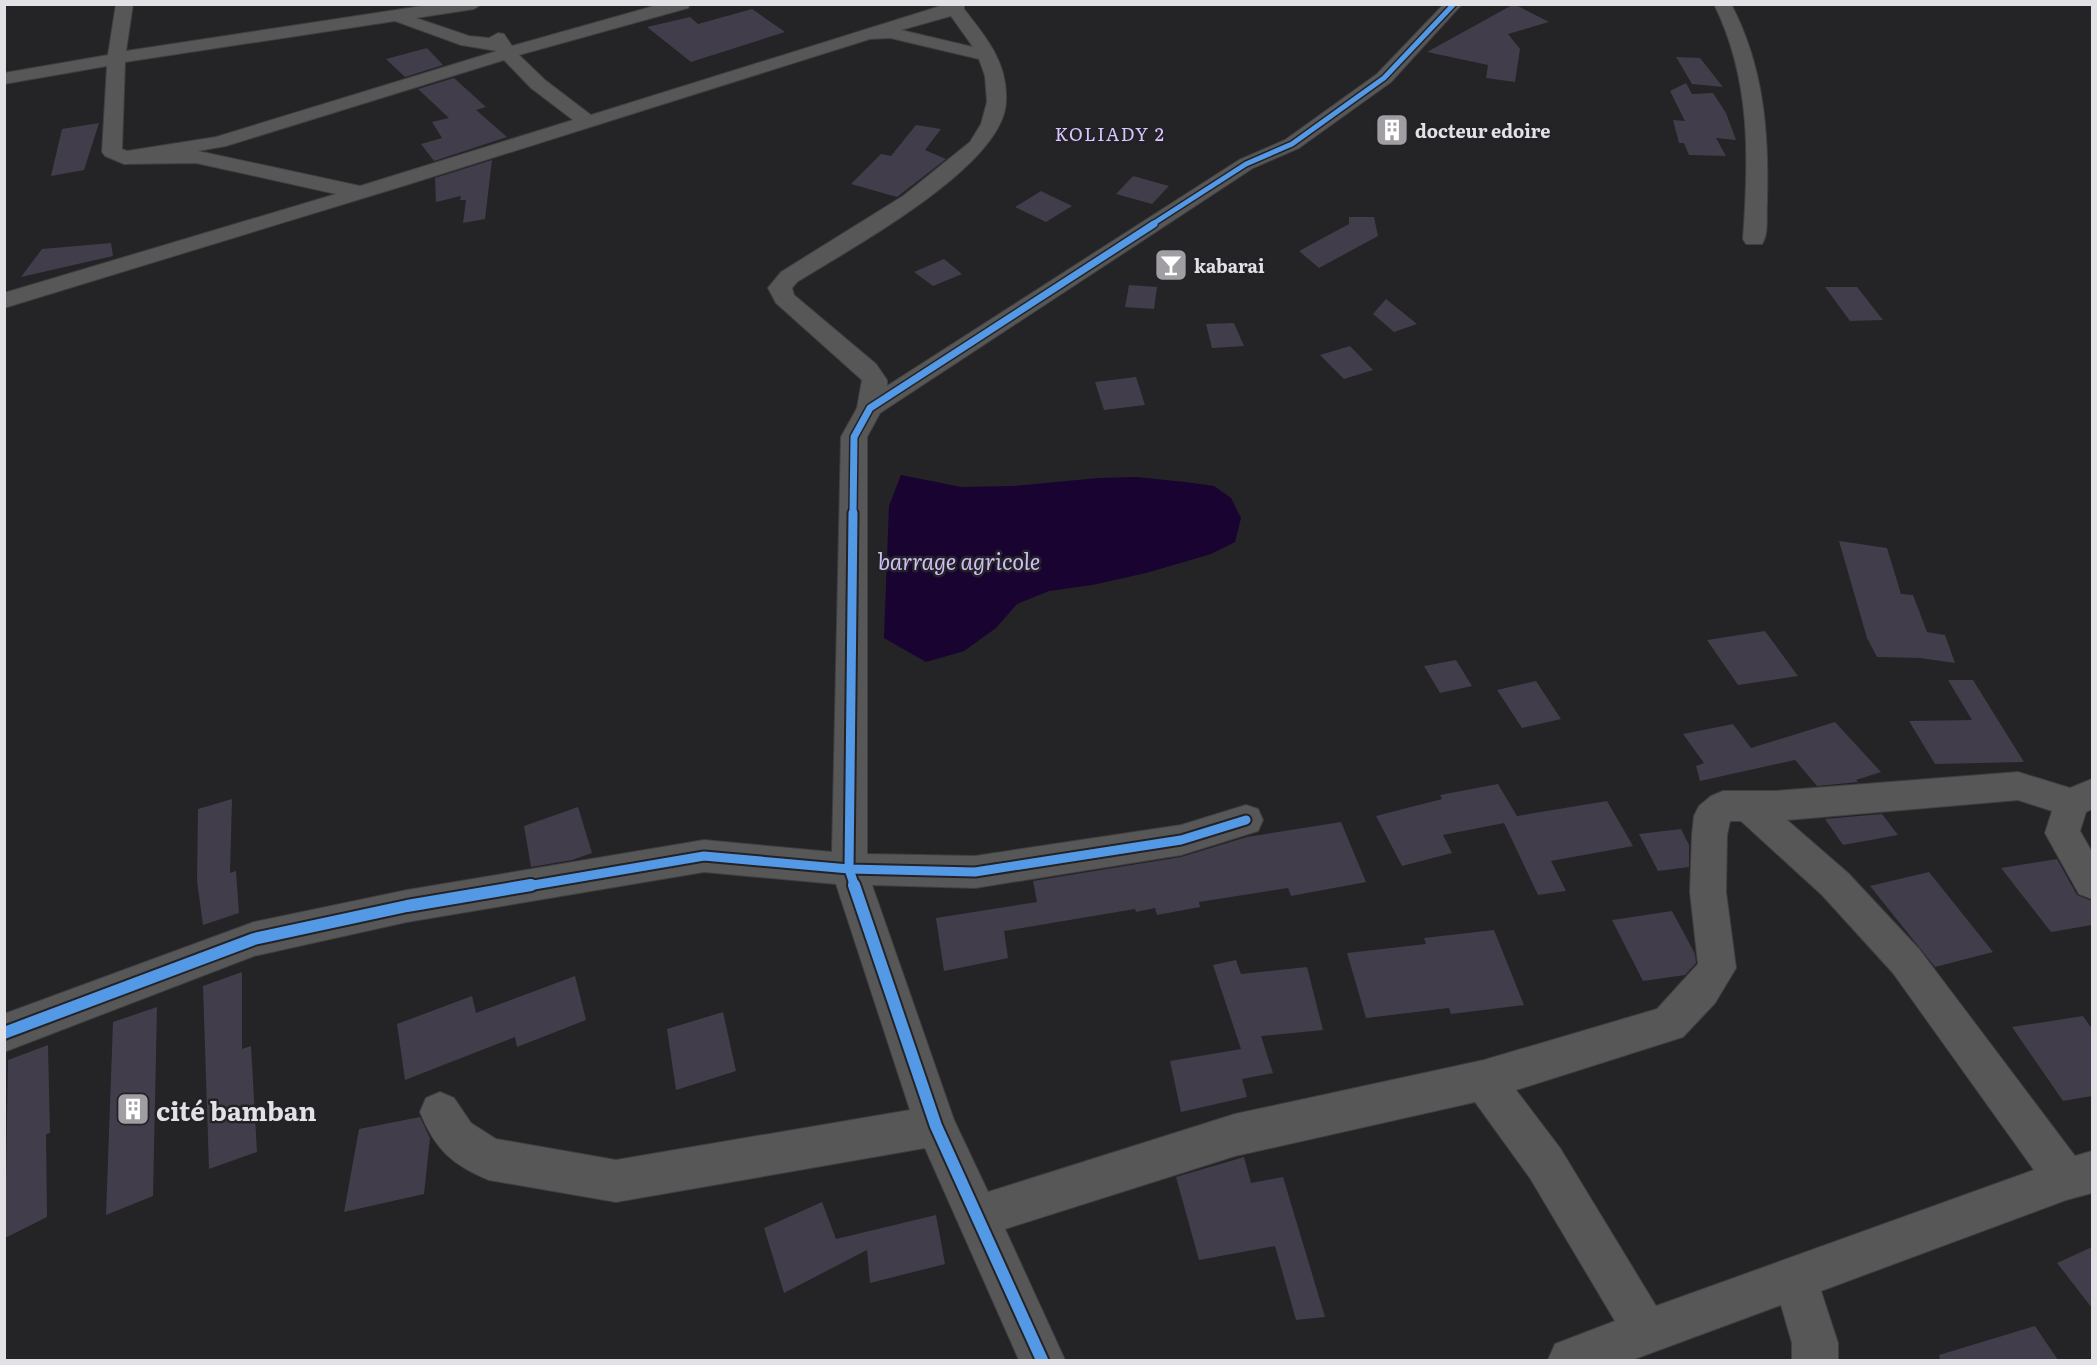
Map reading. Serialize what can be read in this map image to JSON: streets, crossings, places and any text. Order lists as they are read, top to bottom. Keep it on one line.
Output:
{"districts":["KOLIADY 2"],"water":["barrage agricole"],"places":{"building":["docteur edoire","cité bamban"],"bar":["kabarai"]}}
